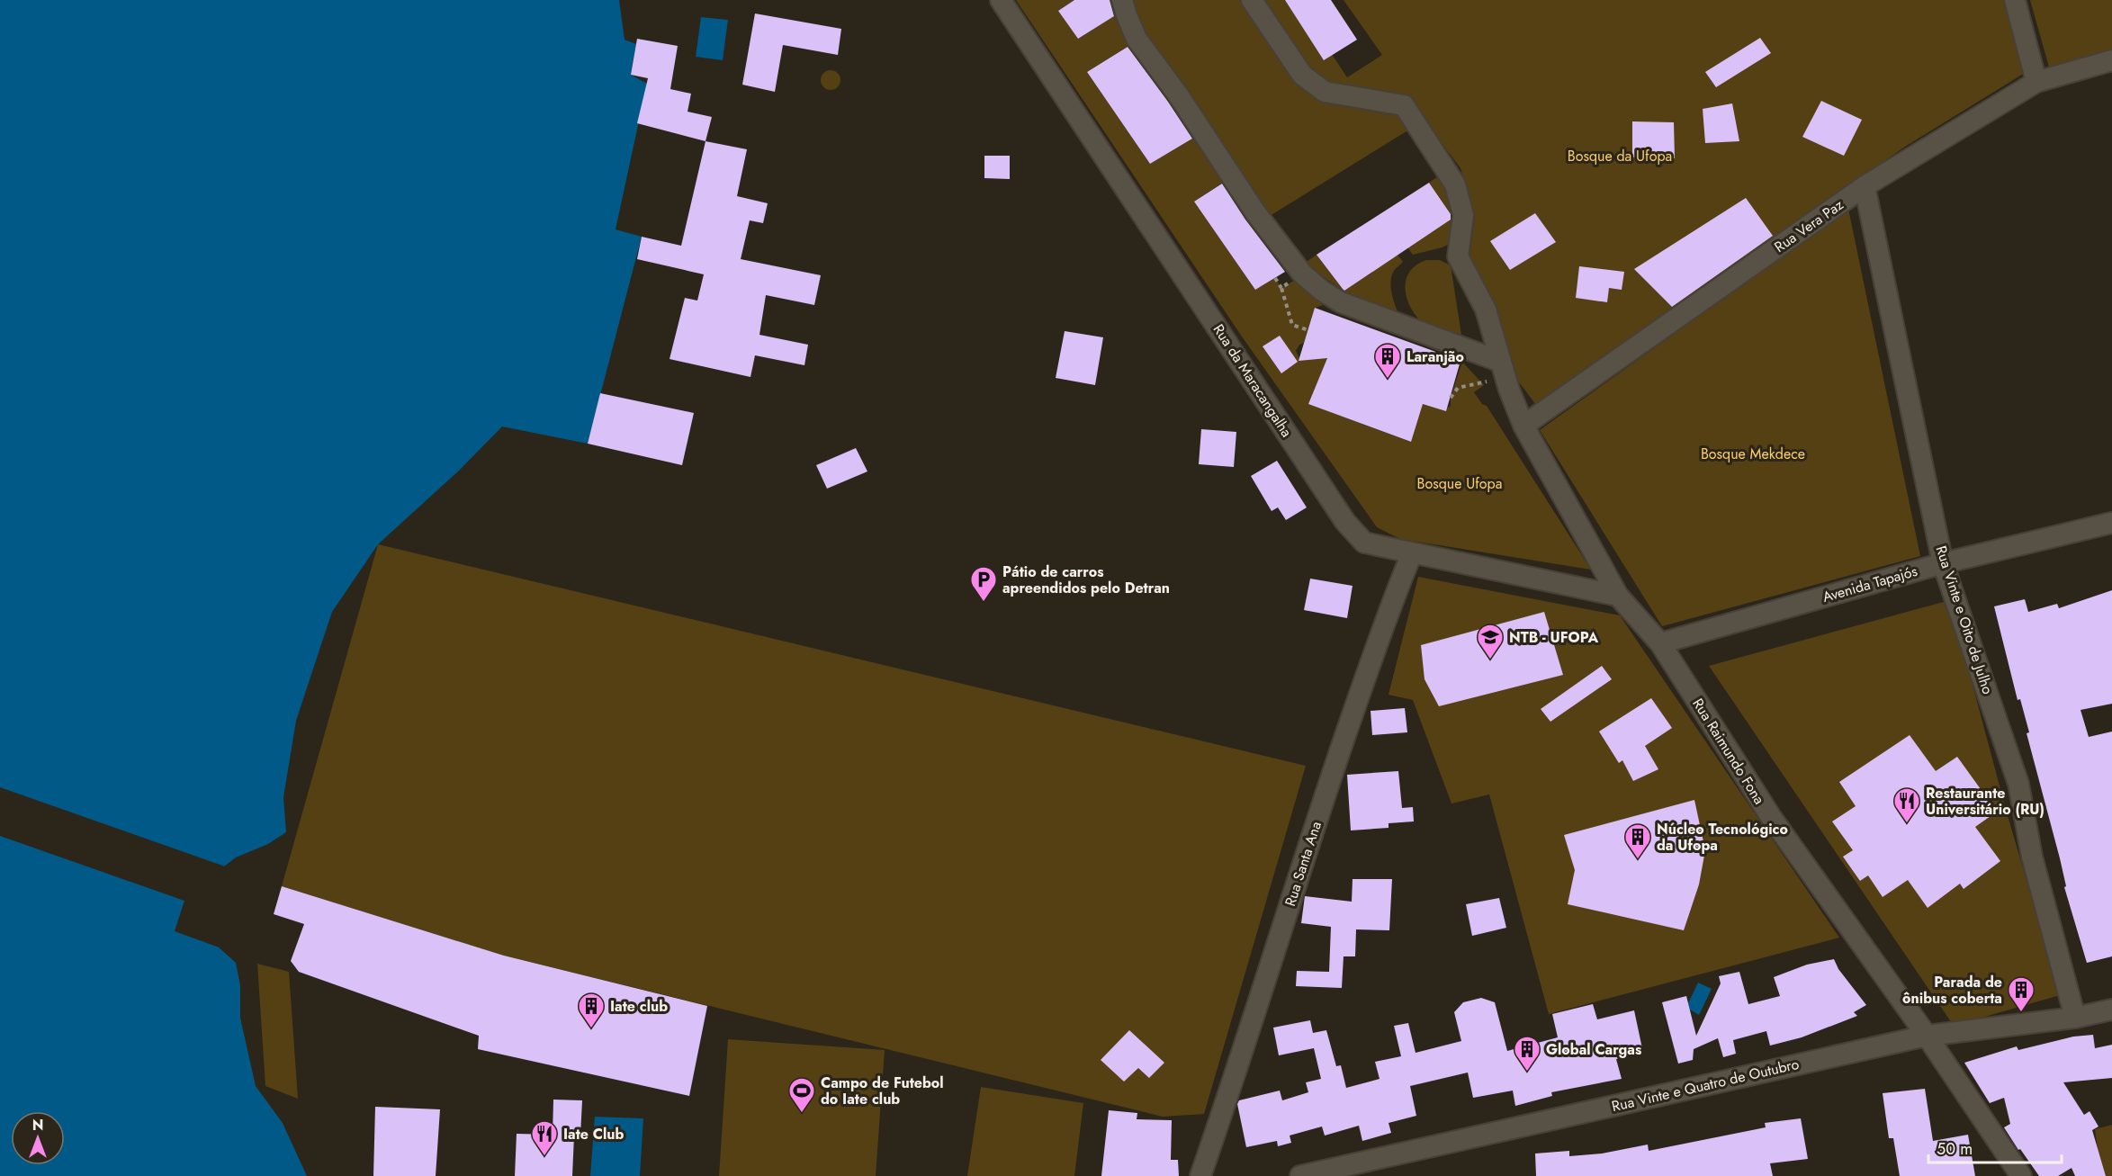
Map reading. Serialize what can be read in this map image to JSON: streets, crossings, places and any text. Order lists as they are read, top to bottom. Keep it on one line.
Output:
{"streets":{"street":["Rua Vera Paz","Rua da Maracangalha","Avenida Tapajós","Rua Vinte e Oito de Julho","Rua Raimundo Fona","Rua Santa Ana","Rua Vinte e Quatro de Outubro"]},"crossings":[["Rua Vera Paz","Rua Vinte e Oito de Julho"],["Rua Vera Paz","Rua Raimundo Fona"],["Rua da Maracangalha","Rua Raimundo Fona"],["Rua da Maracangalha","Rua Santa Ana"],["Avenida Tapajós","Rua Vinte e Oito de Julho"],["Avenida Tapajós","Rua Raimundo Fona"],["Rua Vinte e Oito de Julho","Rua Vinte e Quatro de Outubro"],["Rua Raimundo Fona","Rua Vinte e Quatro de Outubro"]],"parks":["Bosque da Ufopa","Bosque Mekdece","Bosque Ufopa"],"places":{"building":["Laranjão","Núcleo Tecnológico da Ufopa","Parada de ônibus coberta","Iate club","Global Cargas"],"parking":["Pátio de carros apreendidos pelo Detran"],"school or university":["NTB - UFOPA"],"restaurant":["Restaurante Universitário (RU)","Iate Club"],"sports":["Campo de Futebol do Iate club"]},"scale_bar":"50 m","north":"top"}
